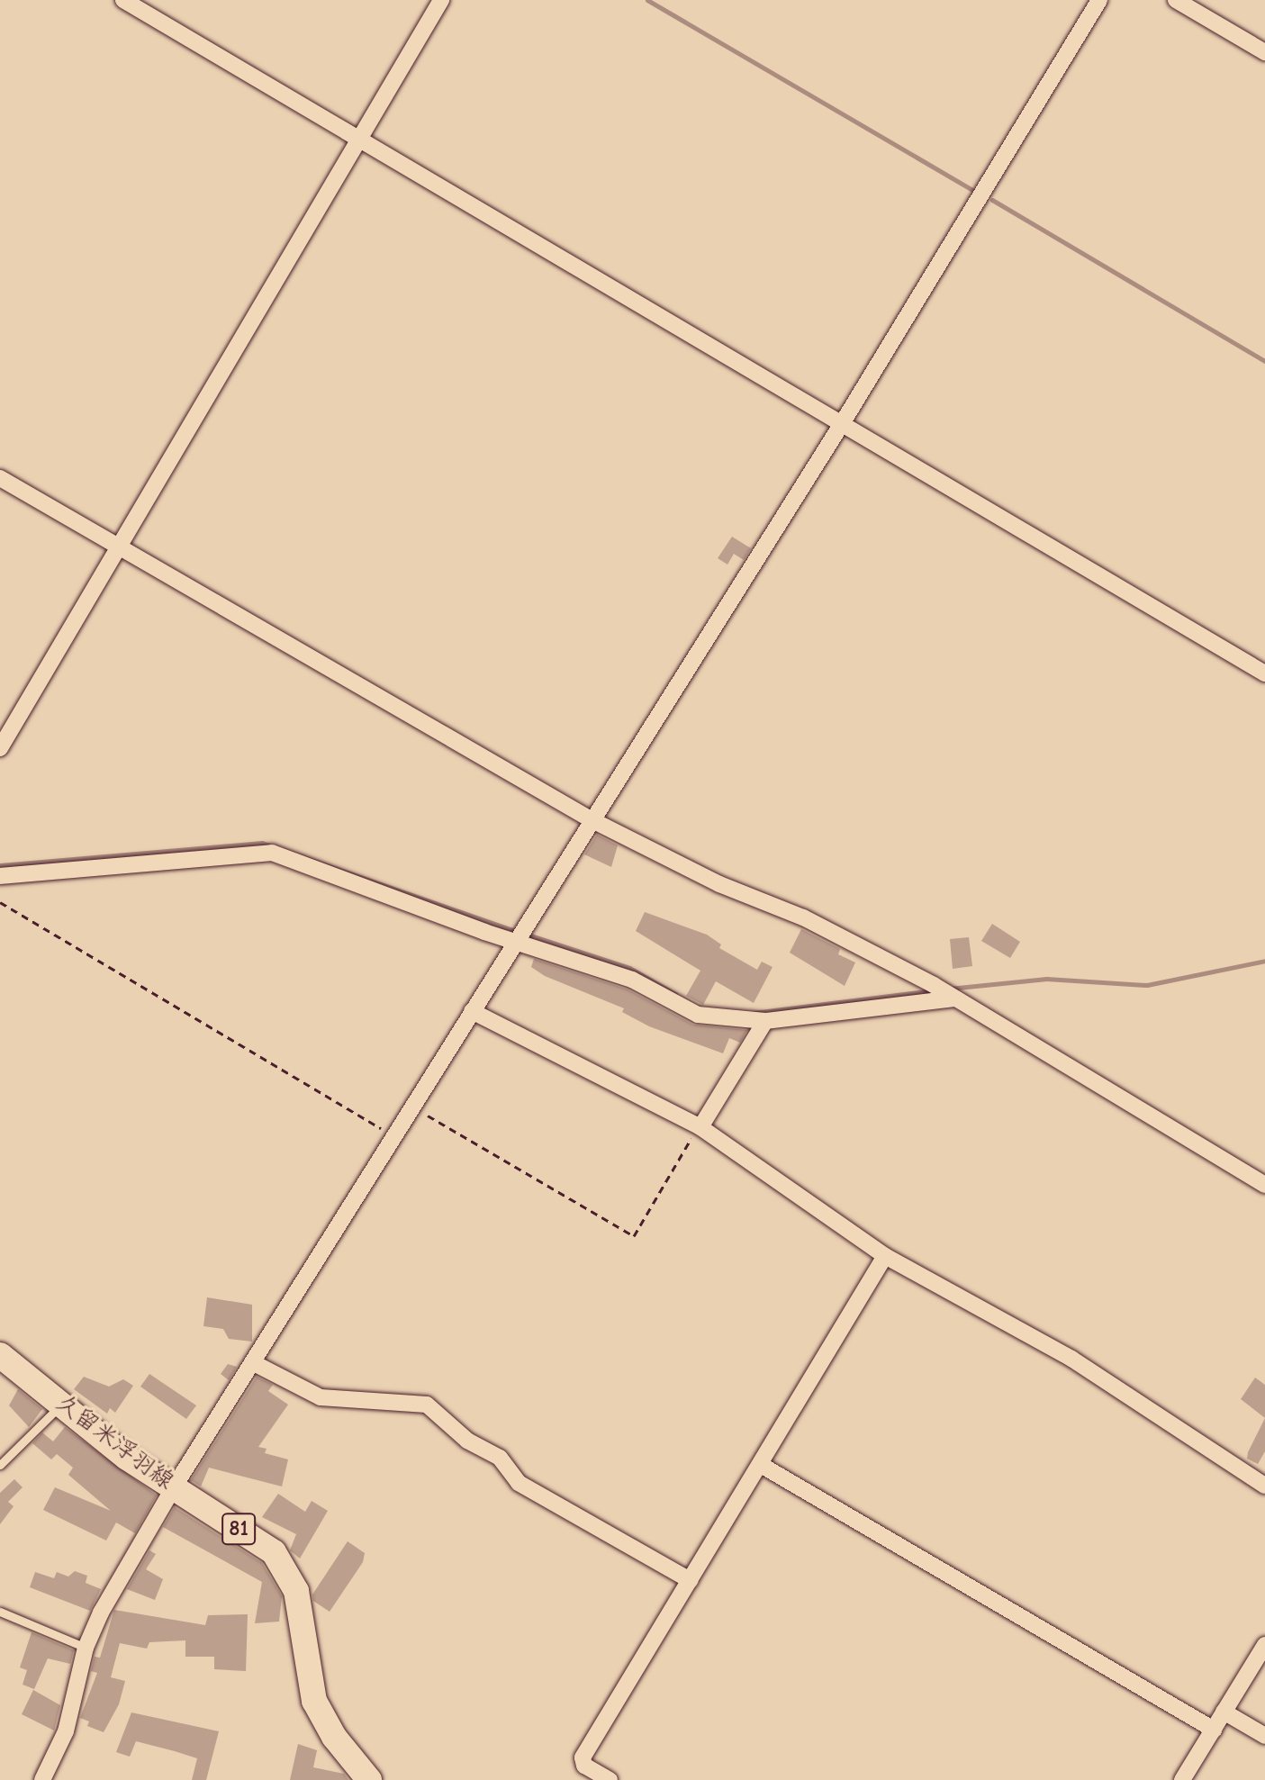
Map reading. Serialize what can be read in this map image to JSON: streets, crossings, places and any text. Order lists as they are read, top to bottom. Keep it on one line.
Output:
{"streets":{"main road":["久留米浮羽線","81"]}}
